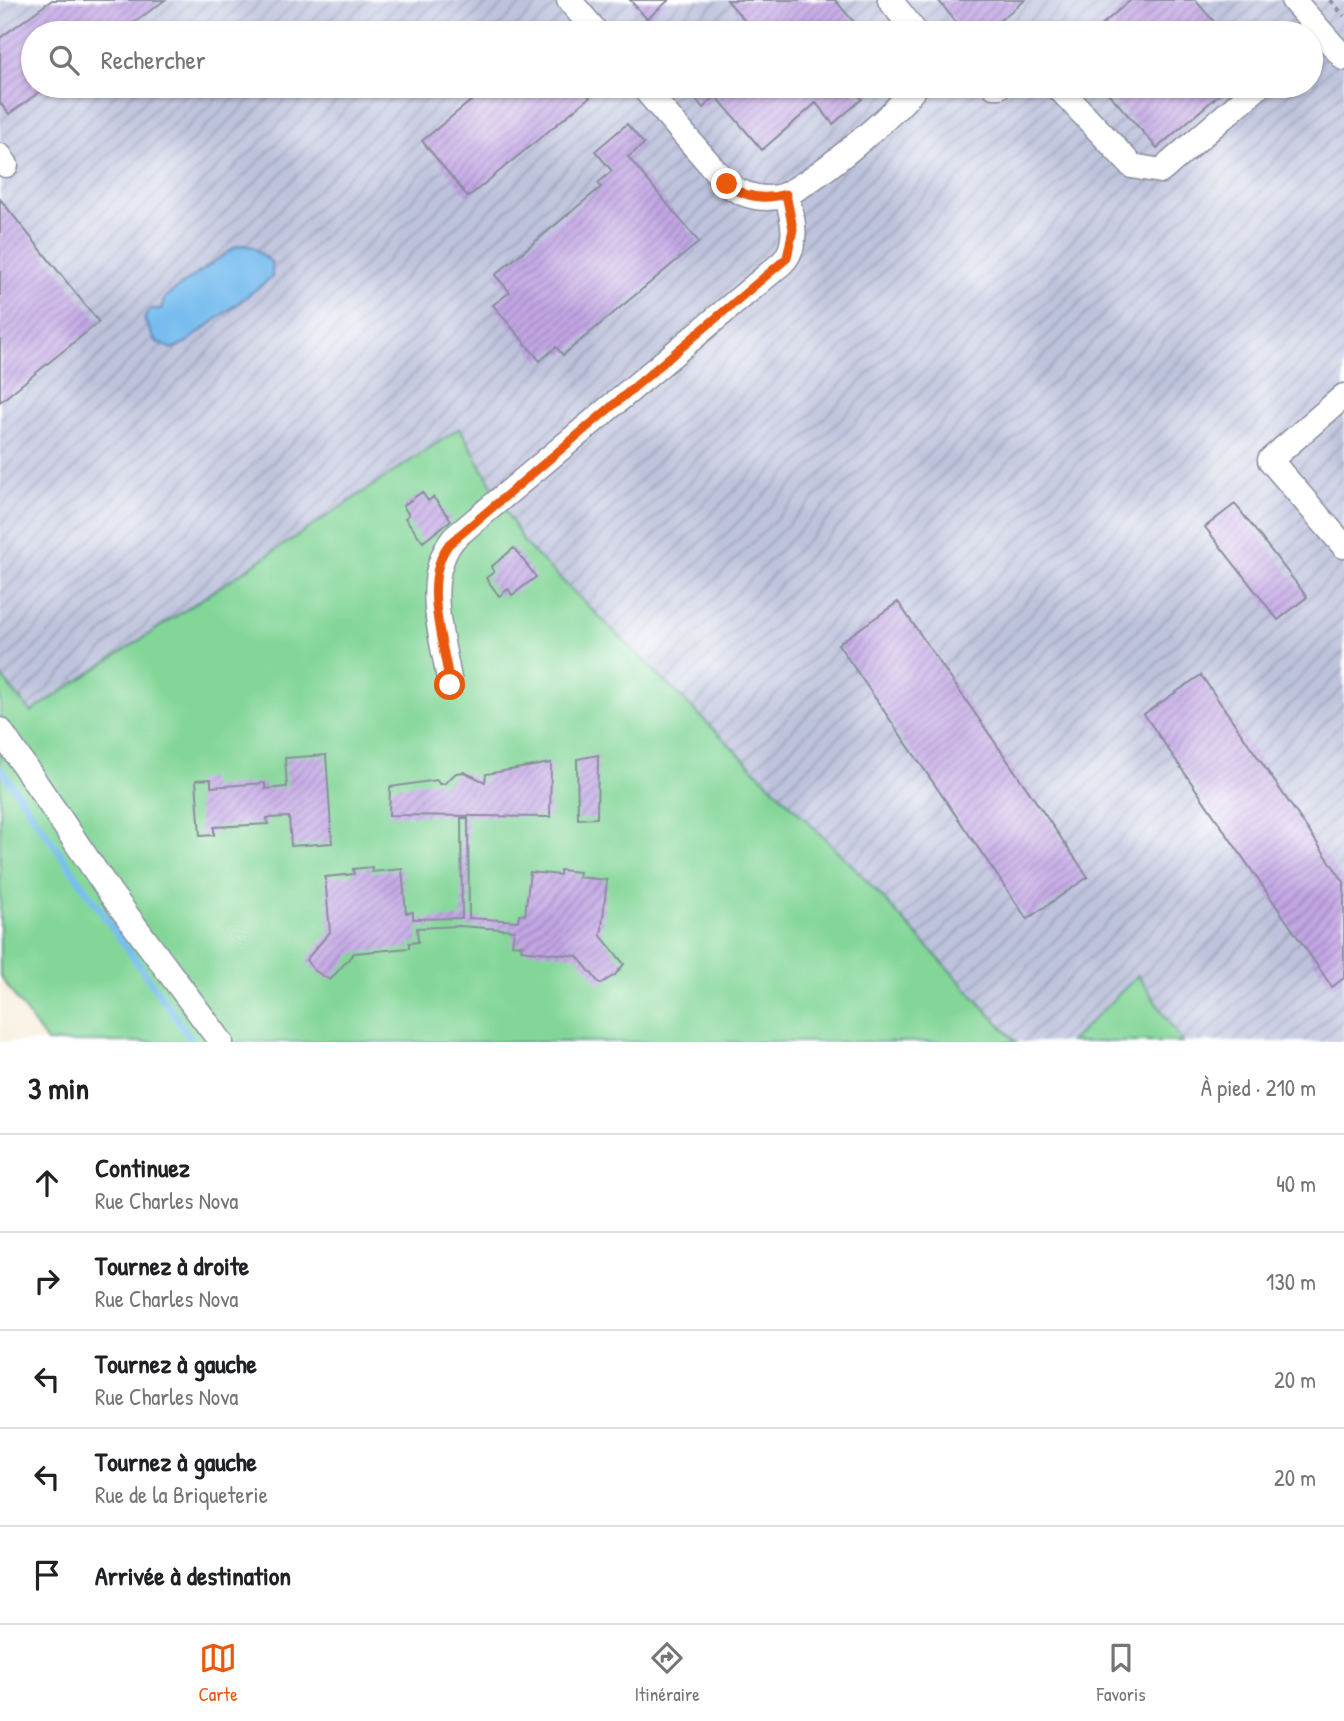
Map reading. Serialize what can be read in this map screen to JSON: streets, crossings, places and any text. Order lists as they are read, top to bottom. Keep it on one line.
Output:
{"page":{"search":"Rechercher","heading":["3 min","À pied · 210 m"],"list":[["Continuez","Rue Charles Nova","40 m"],["Tournez à droite","Rue Charles Nova","130 m"],["Tournez à gauche","Rue Charles Nova","20 m"],["Tournez à gauche","Rue de la Briqueterie","20 m"],"Arrivée à destination"],"nav":["Carte","Itinéraire","Favoris"]}}
